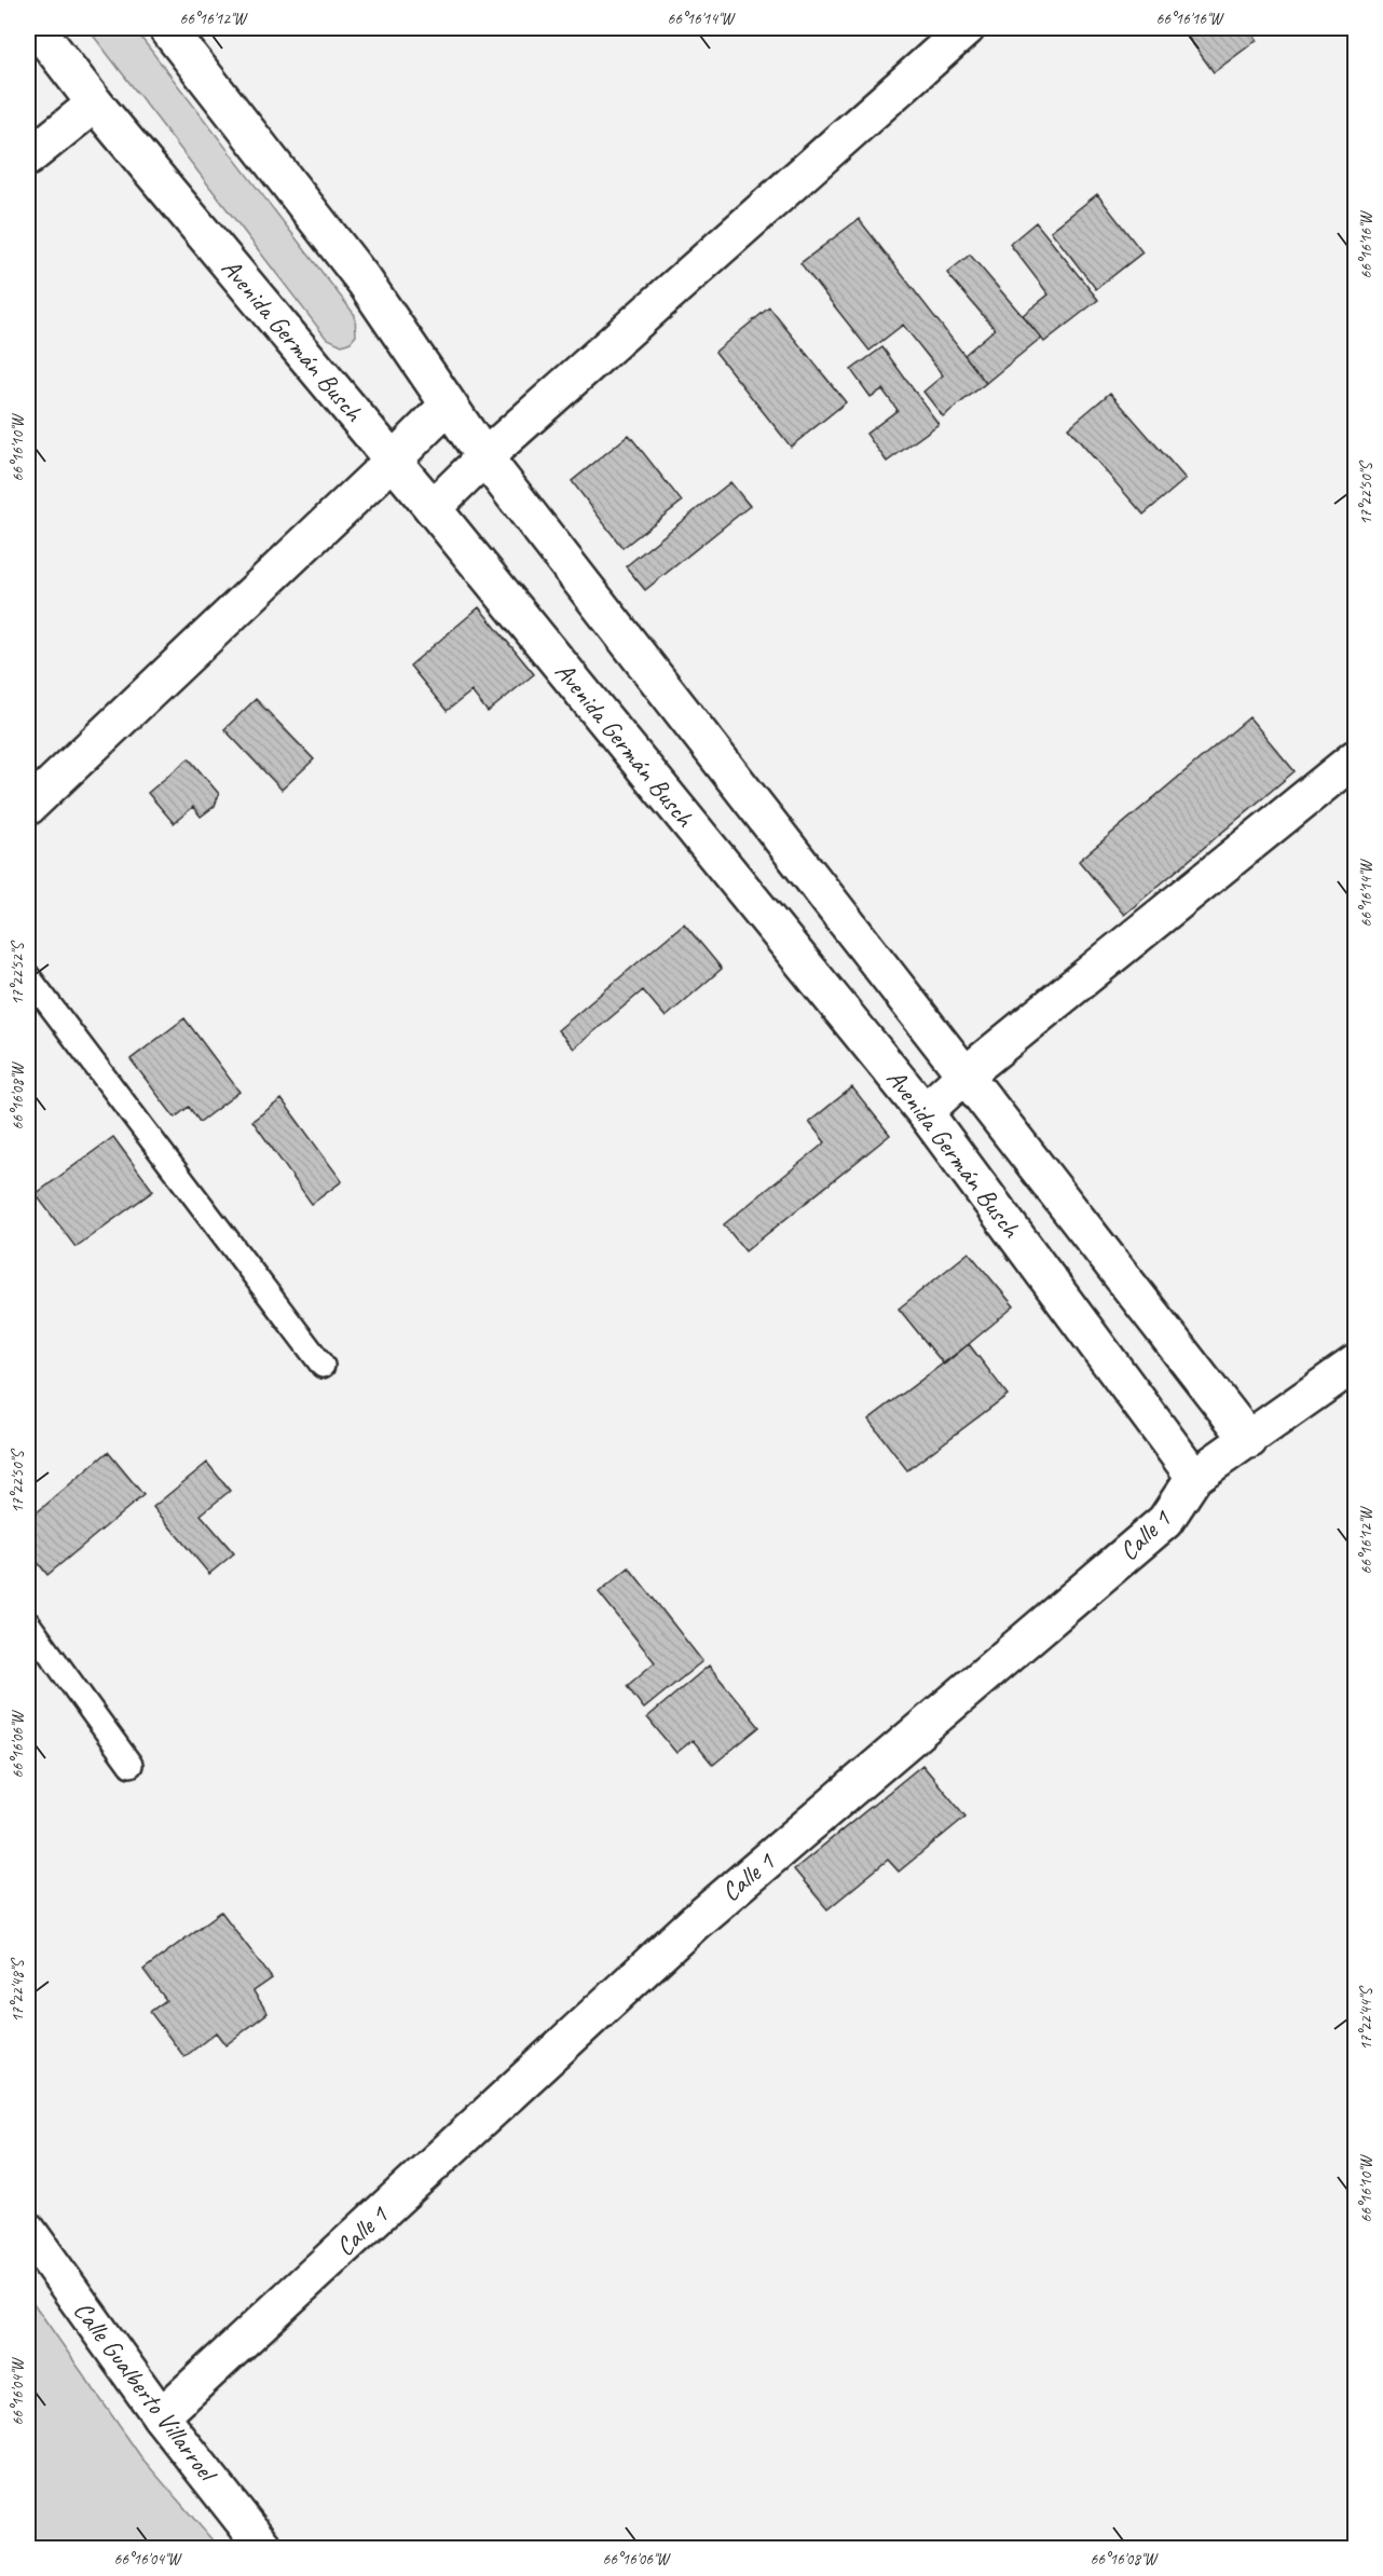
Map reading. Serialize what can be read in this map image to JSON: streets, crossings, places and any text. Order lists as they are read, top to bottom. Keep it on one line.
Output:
{"streets":{"main road":["Avenida Germán Busch","Calle 1","Calle Gualberto Villarroel"]},"crossings":[["Avenida Germán Busch","Calle 1"],["Calle 1","Calle Gualberto Villarroel"]],"coordinates":["66°16'12\"W","66°16'14\"W","66°16'16\"W","66°16'10\"W","17°22'50\"S","17°22'52\"S","66°16'08\"W","66°16'06\"W","17°22'48\"S","17°22'44\"S","66°16'04\"W"]}
